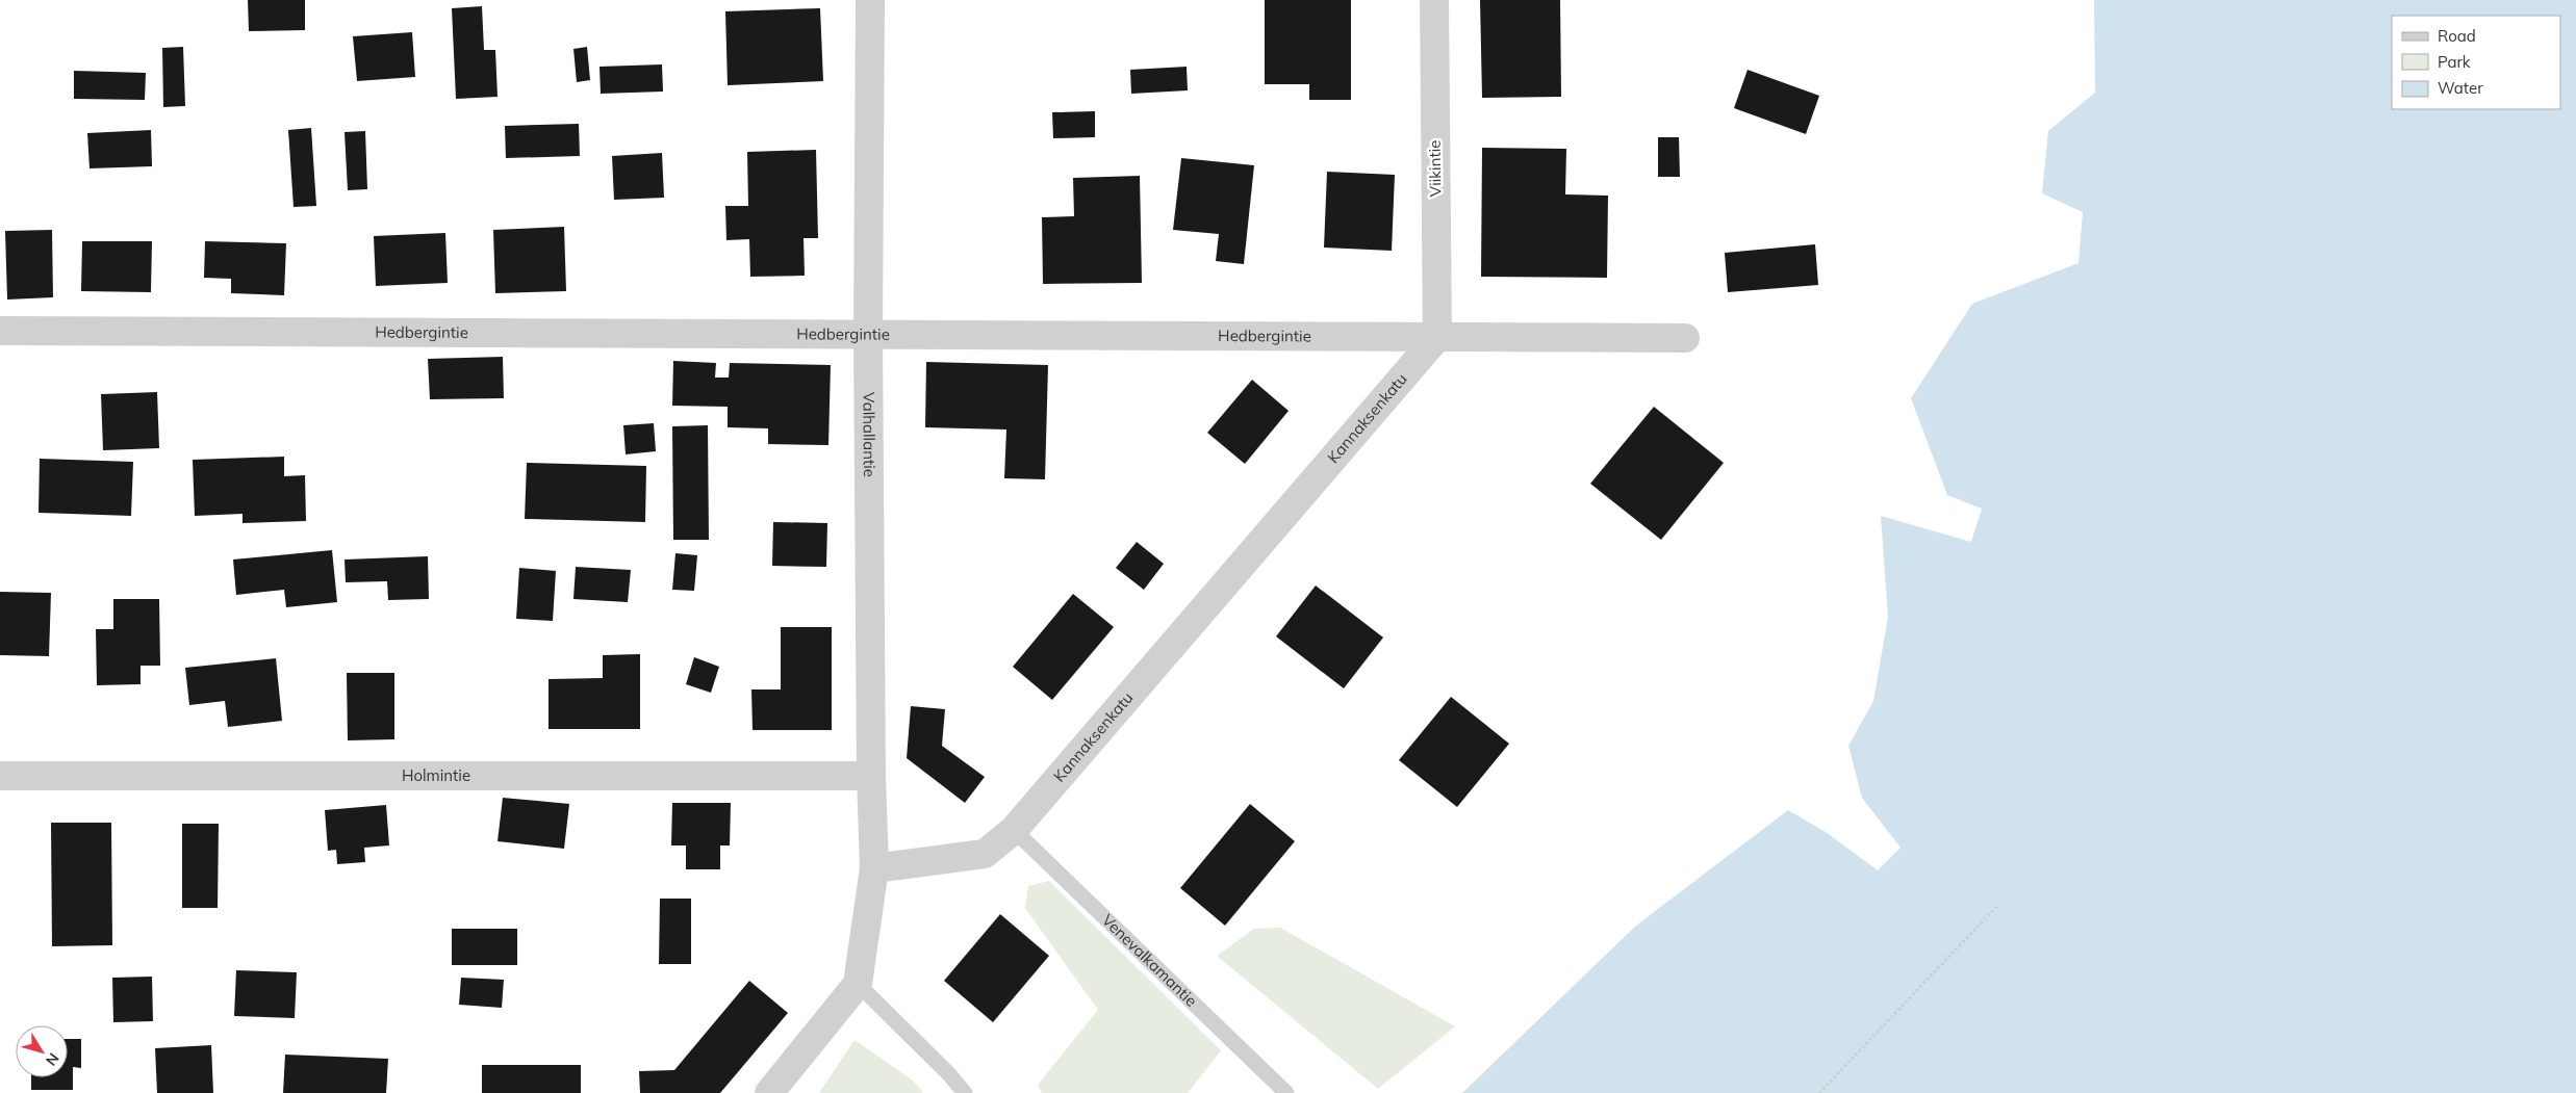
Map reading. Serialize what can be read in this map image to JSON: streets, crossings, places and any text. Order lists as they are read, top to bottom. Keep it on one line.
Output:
{"streets":{"street":["Viikintie","Hedbergintie","Kannaksenkatu","Valhallantie","Holmintie"],"lane":["Venevalkamantie"]},"crossings":[["Viikintie","Hedbergintie"],["Viikintie","Kannaksenkatu"],["Hedbergintie","Kannaksenkatu"],["Hedbergintie","Valhallantie"],["Kannaksenkatu","Valhallantie"],["Kannaksenkatu","Venevalkamantie"],["Valhallantie","Holmintie"]],"legend":["Road","Park","Water"],"north":"bottom right"}
